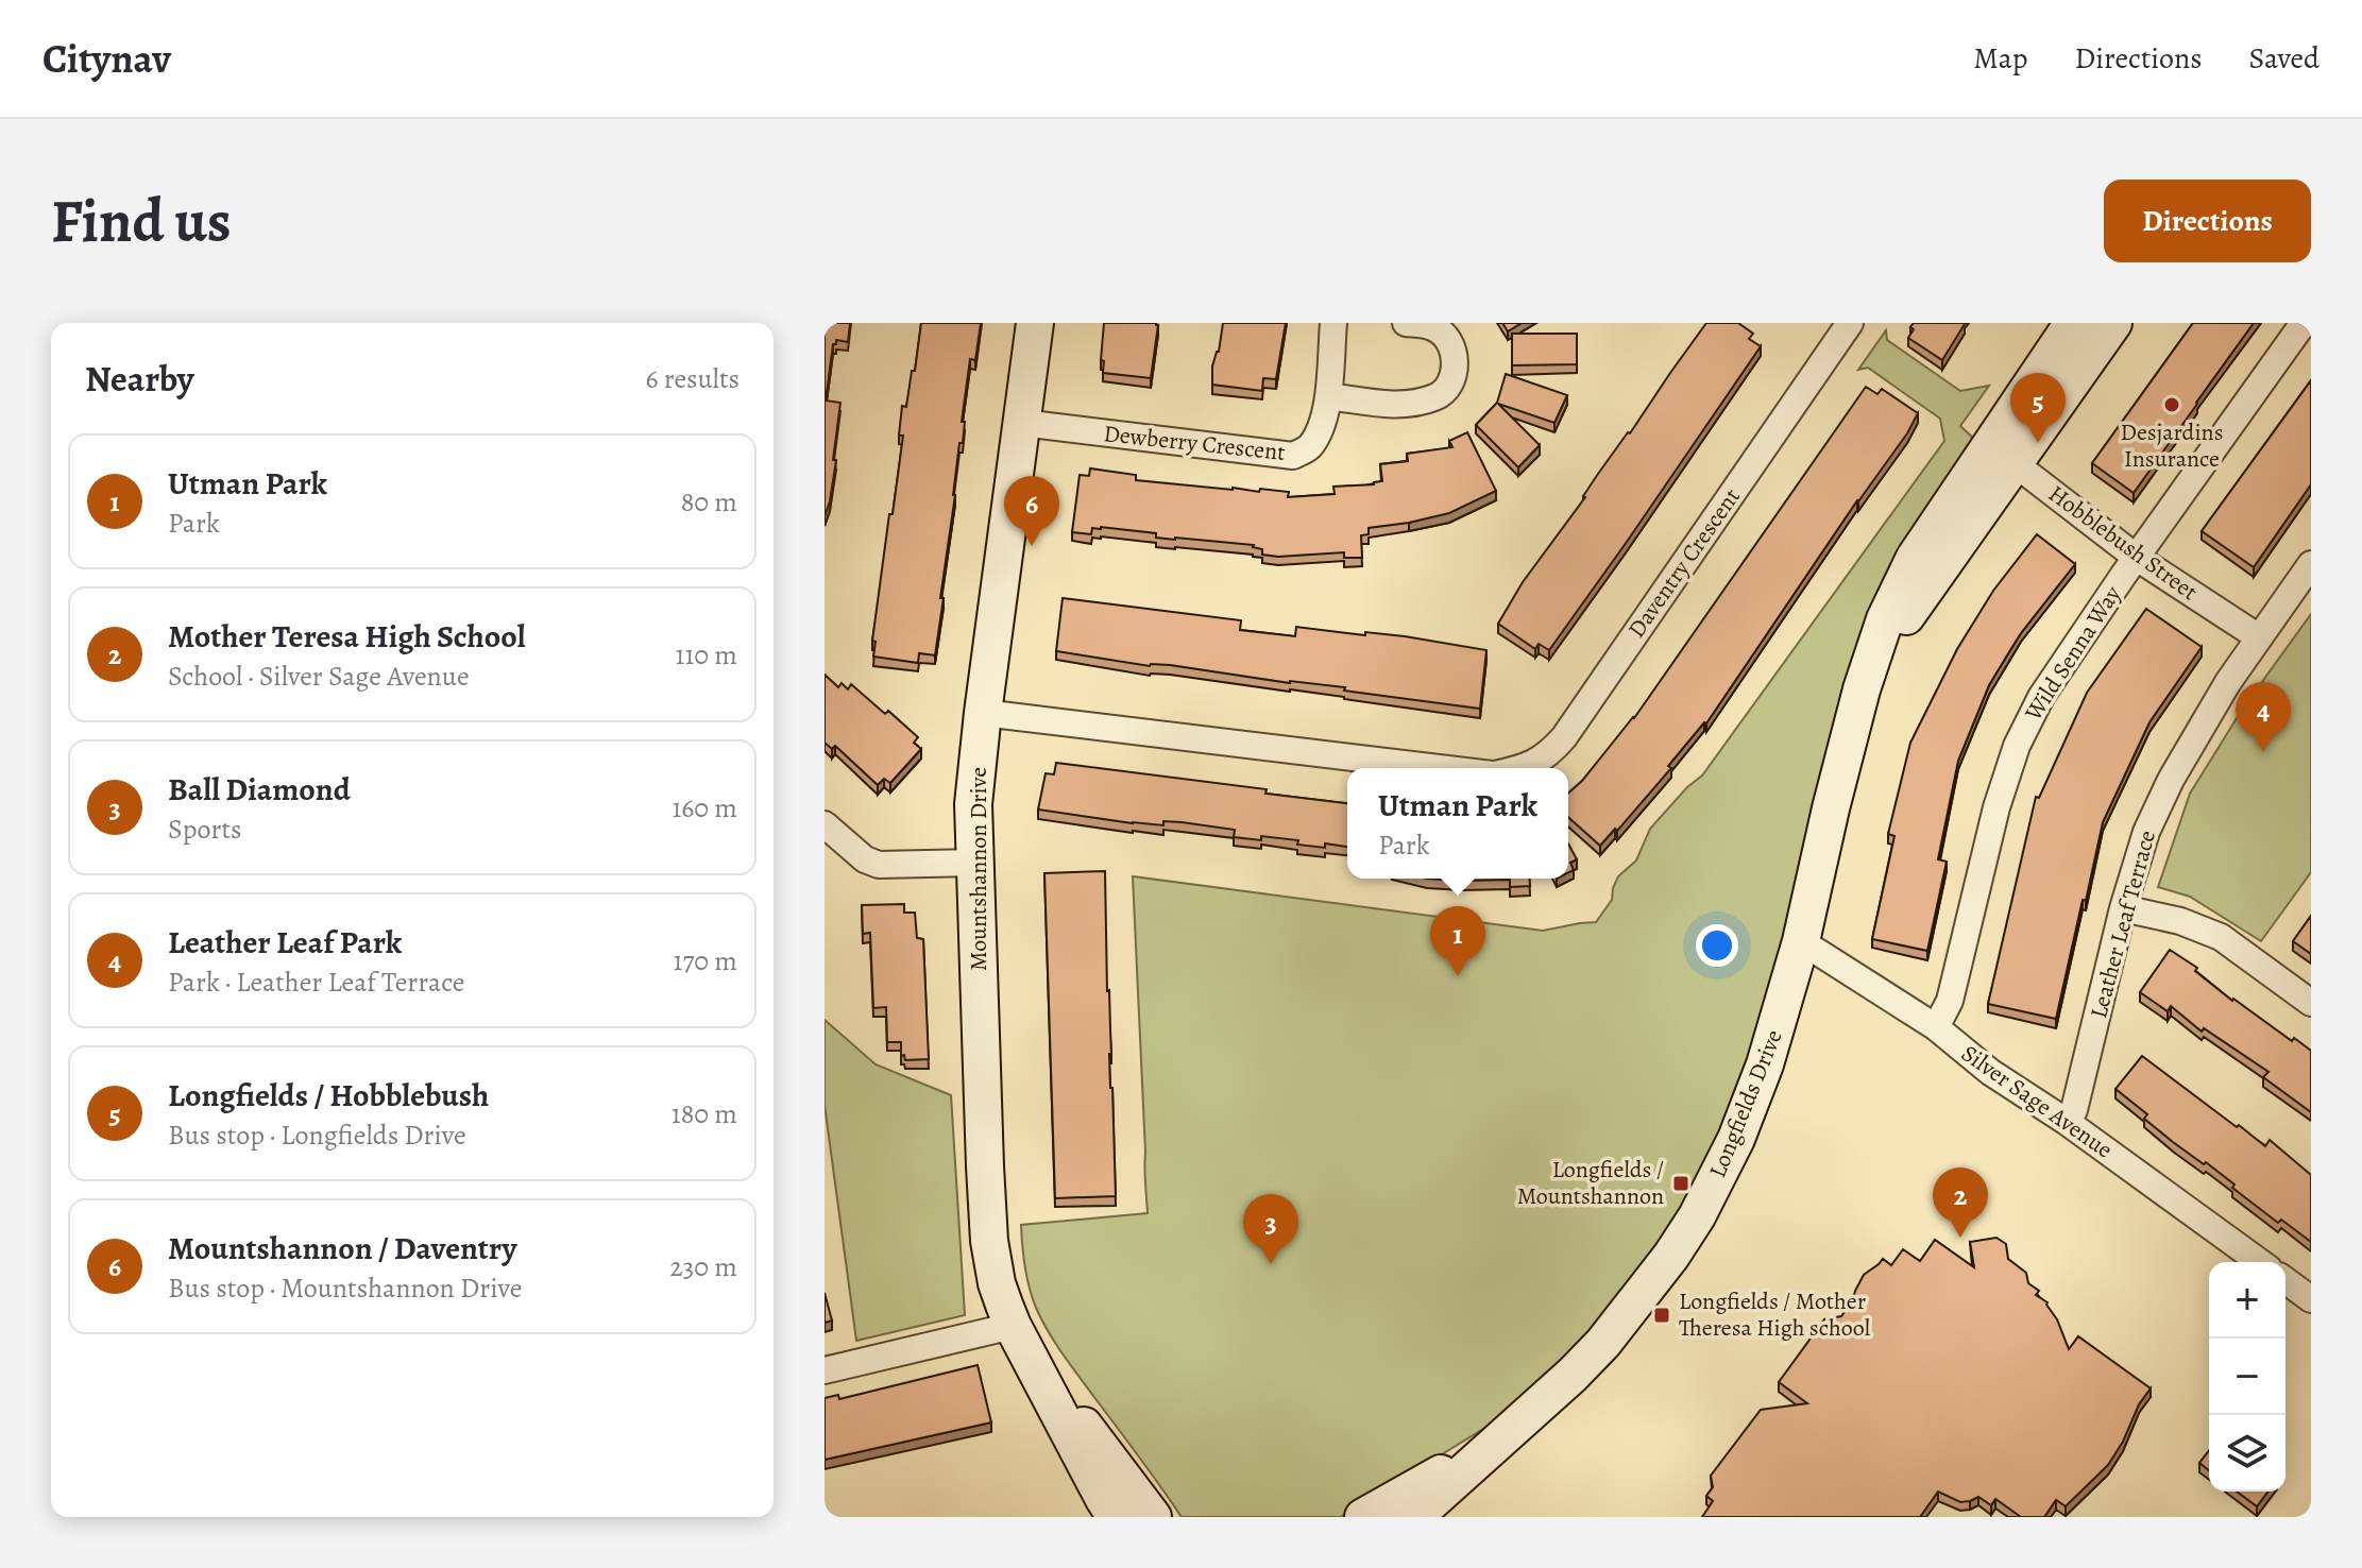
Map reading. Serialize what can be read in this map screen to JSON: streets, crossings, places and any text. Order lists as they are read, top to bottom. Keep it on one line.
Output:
{"streets":{"street":["Dewberry Crescent","Hobblebush Street","Daventry Crescent","Wild Senna Way","Mountshannon Drive","Leather Leaf Terrace","Silver Sage Avenue","Longfields Drive"]},"crossings":[["Dewberry Crescent","Mountshannon Drive"],["Hobblebush Street","Wild Senna Way"],["Hobblebush Street","Leather Leaf Terrace"],["Hobblebush Street","Longfields Drive"],["Daventry Crescent","Mountshannon Drive"],["Wild Senna Way","Silver Sage Avenue"],["Leather Leaf Terrace","Silver Sage Avenue"],["Silver Sage Avenue","Longfields Drive"]],"places":{"other":["Desjardins Insurance"],"transit":["Longfields / Mountshannon","Longfields / Mother Theresa High school"]},"page":{"header":"Citynav","nav":["Map","Directions","Saved"],"buttons":"Directions","title":"Find us","heading":["Nearby","6 results"],"pins":["5","6","4","1","2","3"],"list":[{"mark":"1","name":"Utman Park","note":"Park","value":"80 m"},{"mark":"2","name":"Mother Teresa High School","note":"School · Silver Sage Avenue","value":"110 m"},{"mark":"3","name":"Ball Diamond","note":"Sports","value":"160 m"},{"mark":"4","name":"Leather Leaf Park","note":"Park · Leather Leaf Terrace","value":"170 m"},{"mark":"5","name":"Longfields / Hobblebush","note":"Bus stop · Longfields Drive","value":"180 m"},{"mark":"6","name":"Mountshannon / Daventry","note":"Bus stop · Mountshannon Drive","value":"230 m"}],"popup":["Utman Park","Park"],"map_buttons":["+","−"]}}
